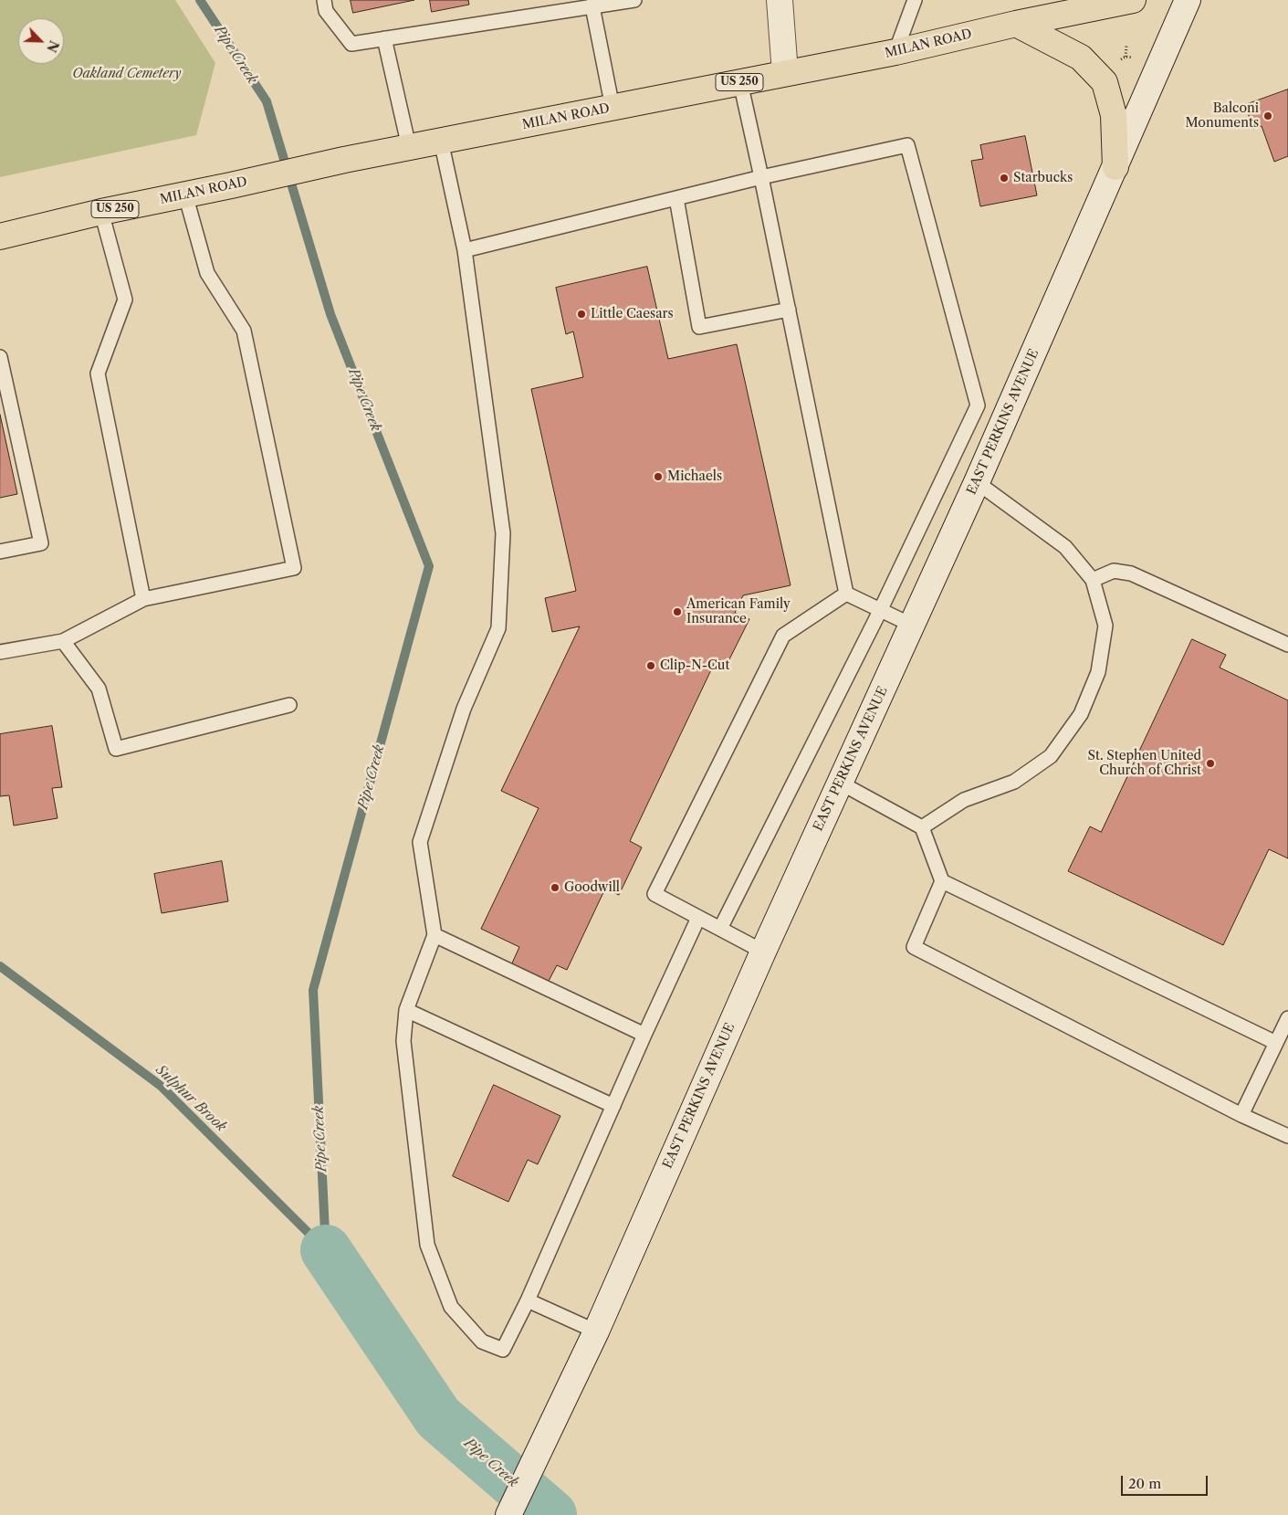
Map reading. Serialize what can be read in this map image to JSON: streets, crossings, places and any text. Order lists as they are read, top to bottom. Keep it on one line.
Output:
{"streets":{"main road":["MILAN ROAD","US 250","EAST PERKINS AVENUE"]},"water":["Pipe Creek","Sulphur Brook"],"parks":["Oakland Cemetery"],"places":["Balconi Monuments","Starbucks","Little Caesars","Michaels","American Family Insurance","Clip-N-Cut","St. Stephen United Church of Christ","Goodwill"],"scale_bar":"20 m","north":"bottom right"}
